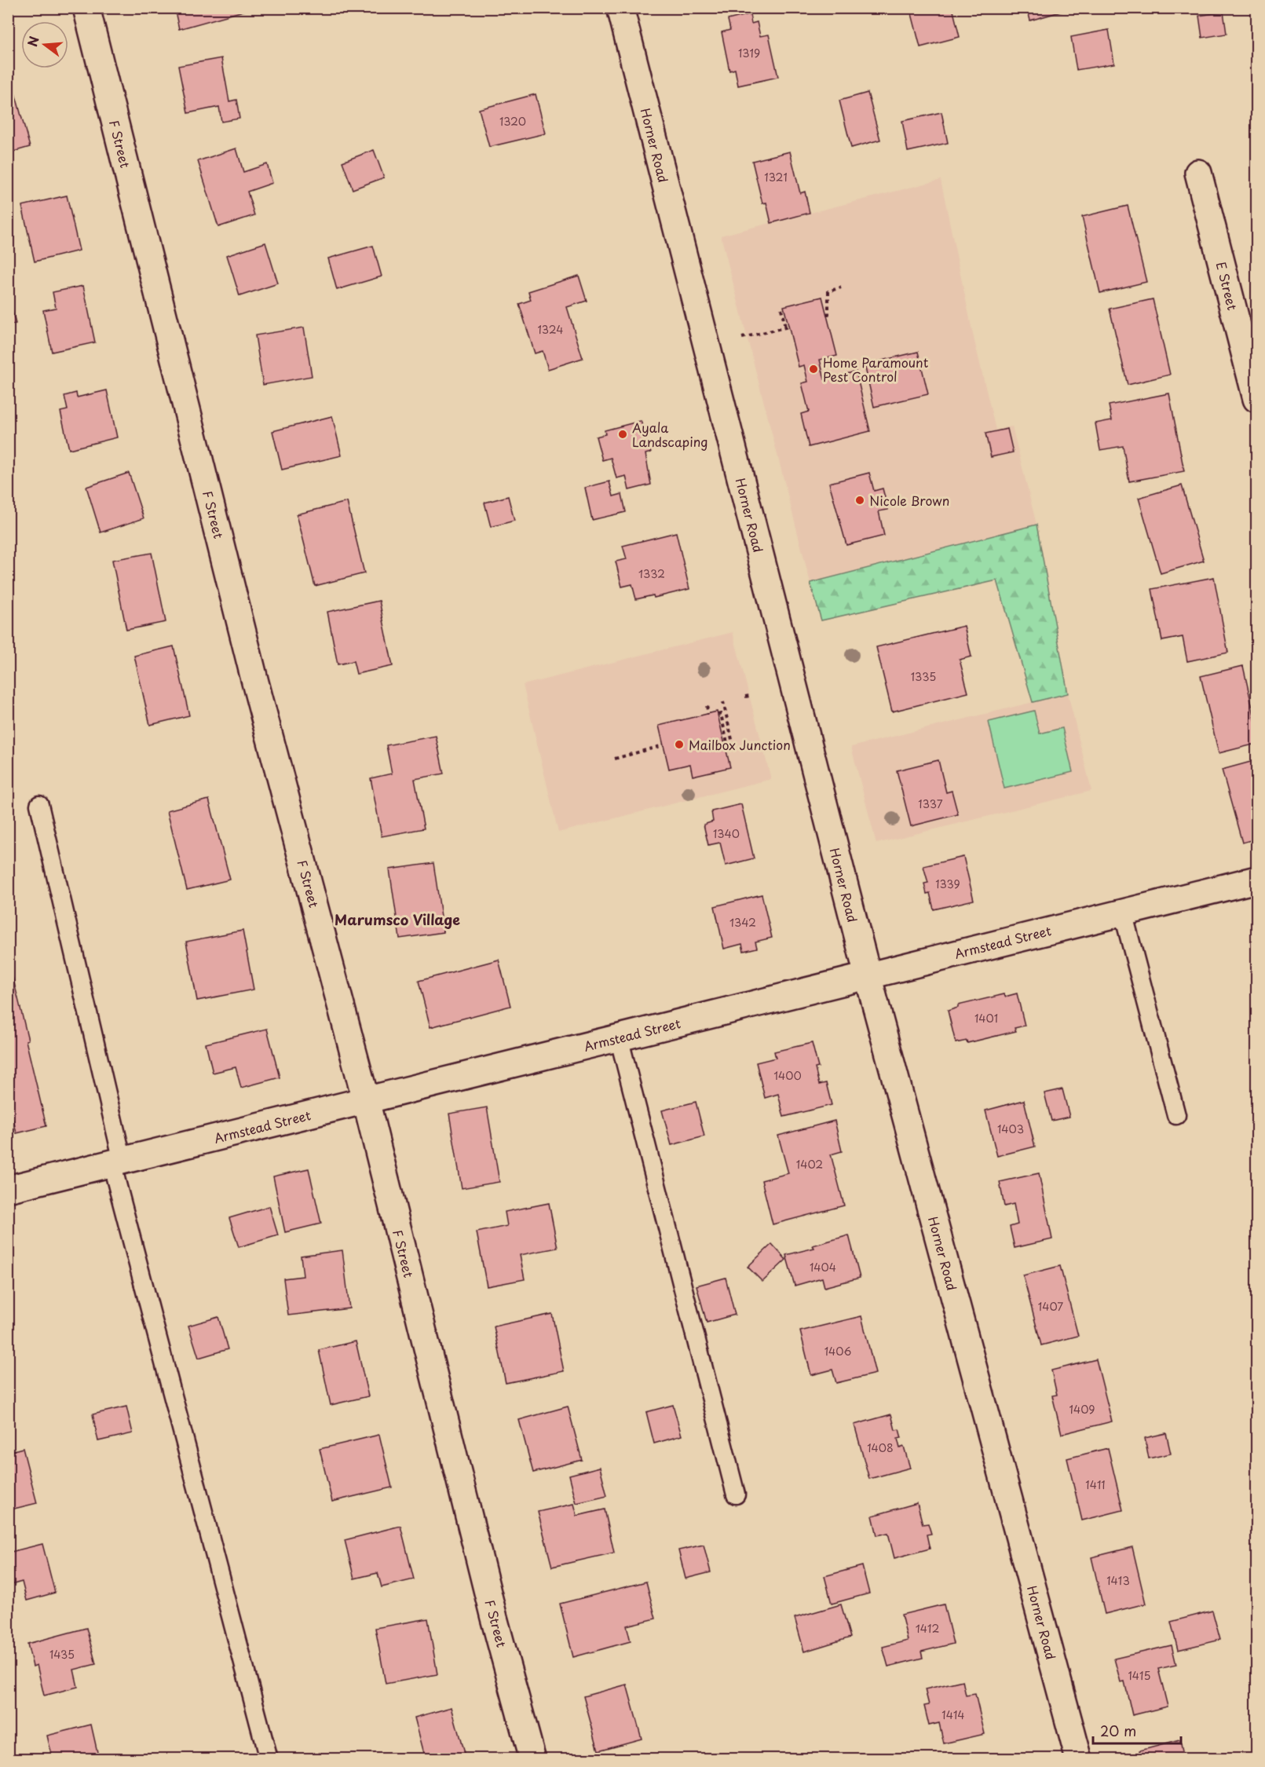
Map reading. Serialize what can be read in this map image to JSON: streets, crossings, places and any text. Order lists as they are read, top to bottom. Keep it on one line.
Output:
{"streets":{"street":["F Street","Horner Road","E Street","Armstead Street"]},"crossings":[["F Street","Armstead Street"],["Horner Road","Armstead Street"]],"districts":["Marumsco Village"],"places":["Home Paramount Pest Control","Ayala Landscaping","Nicole Brown","Mailbox Junction"],"house_numbers":["1319","1320","1321","1324","1332","1335","1337","1340","1339","1342","1401","1400","1403","1402","1404","1407","1406","1409","1408","1411","1413","1412","1435","1415","1414"],"scale_bar":"20 m","north":"left"}
